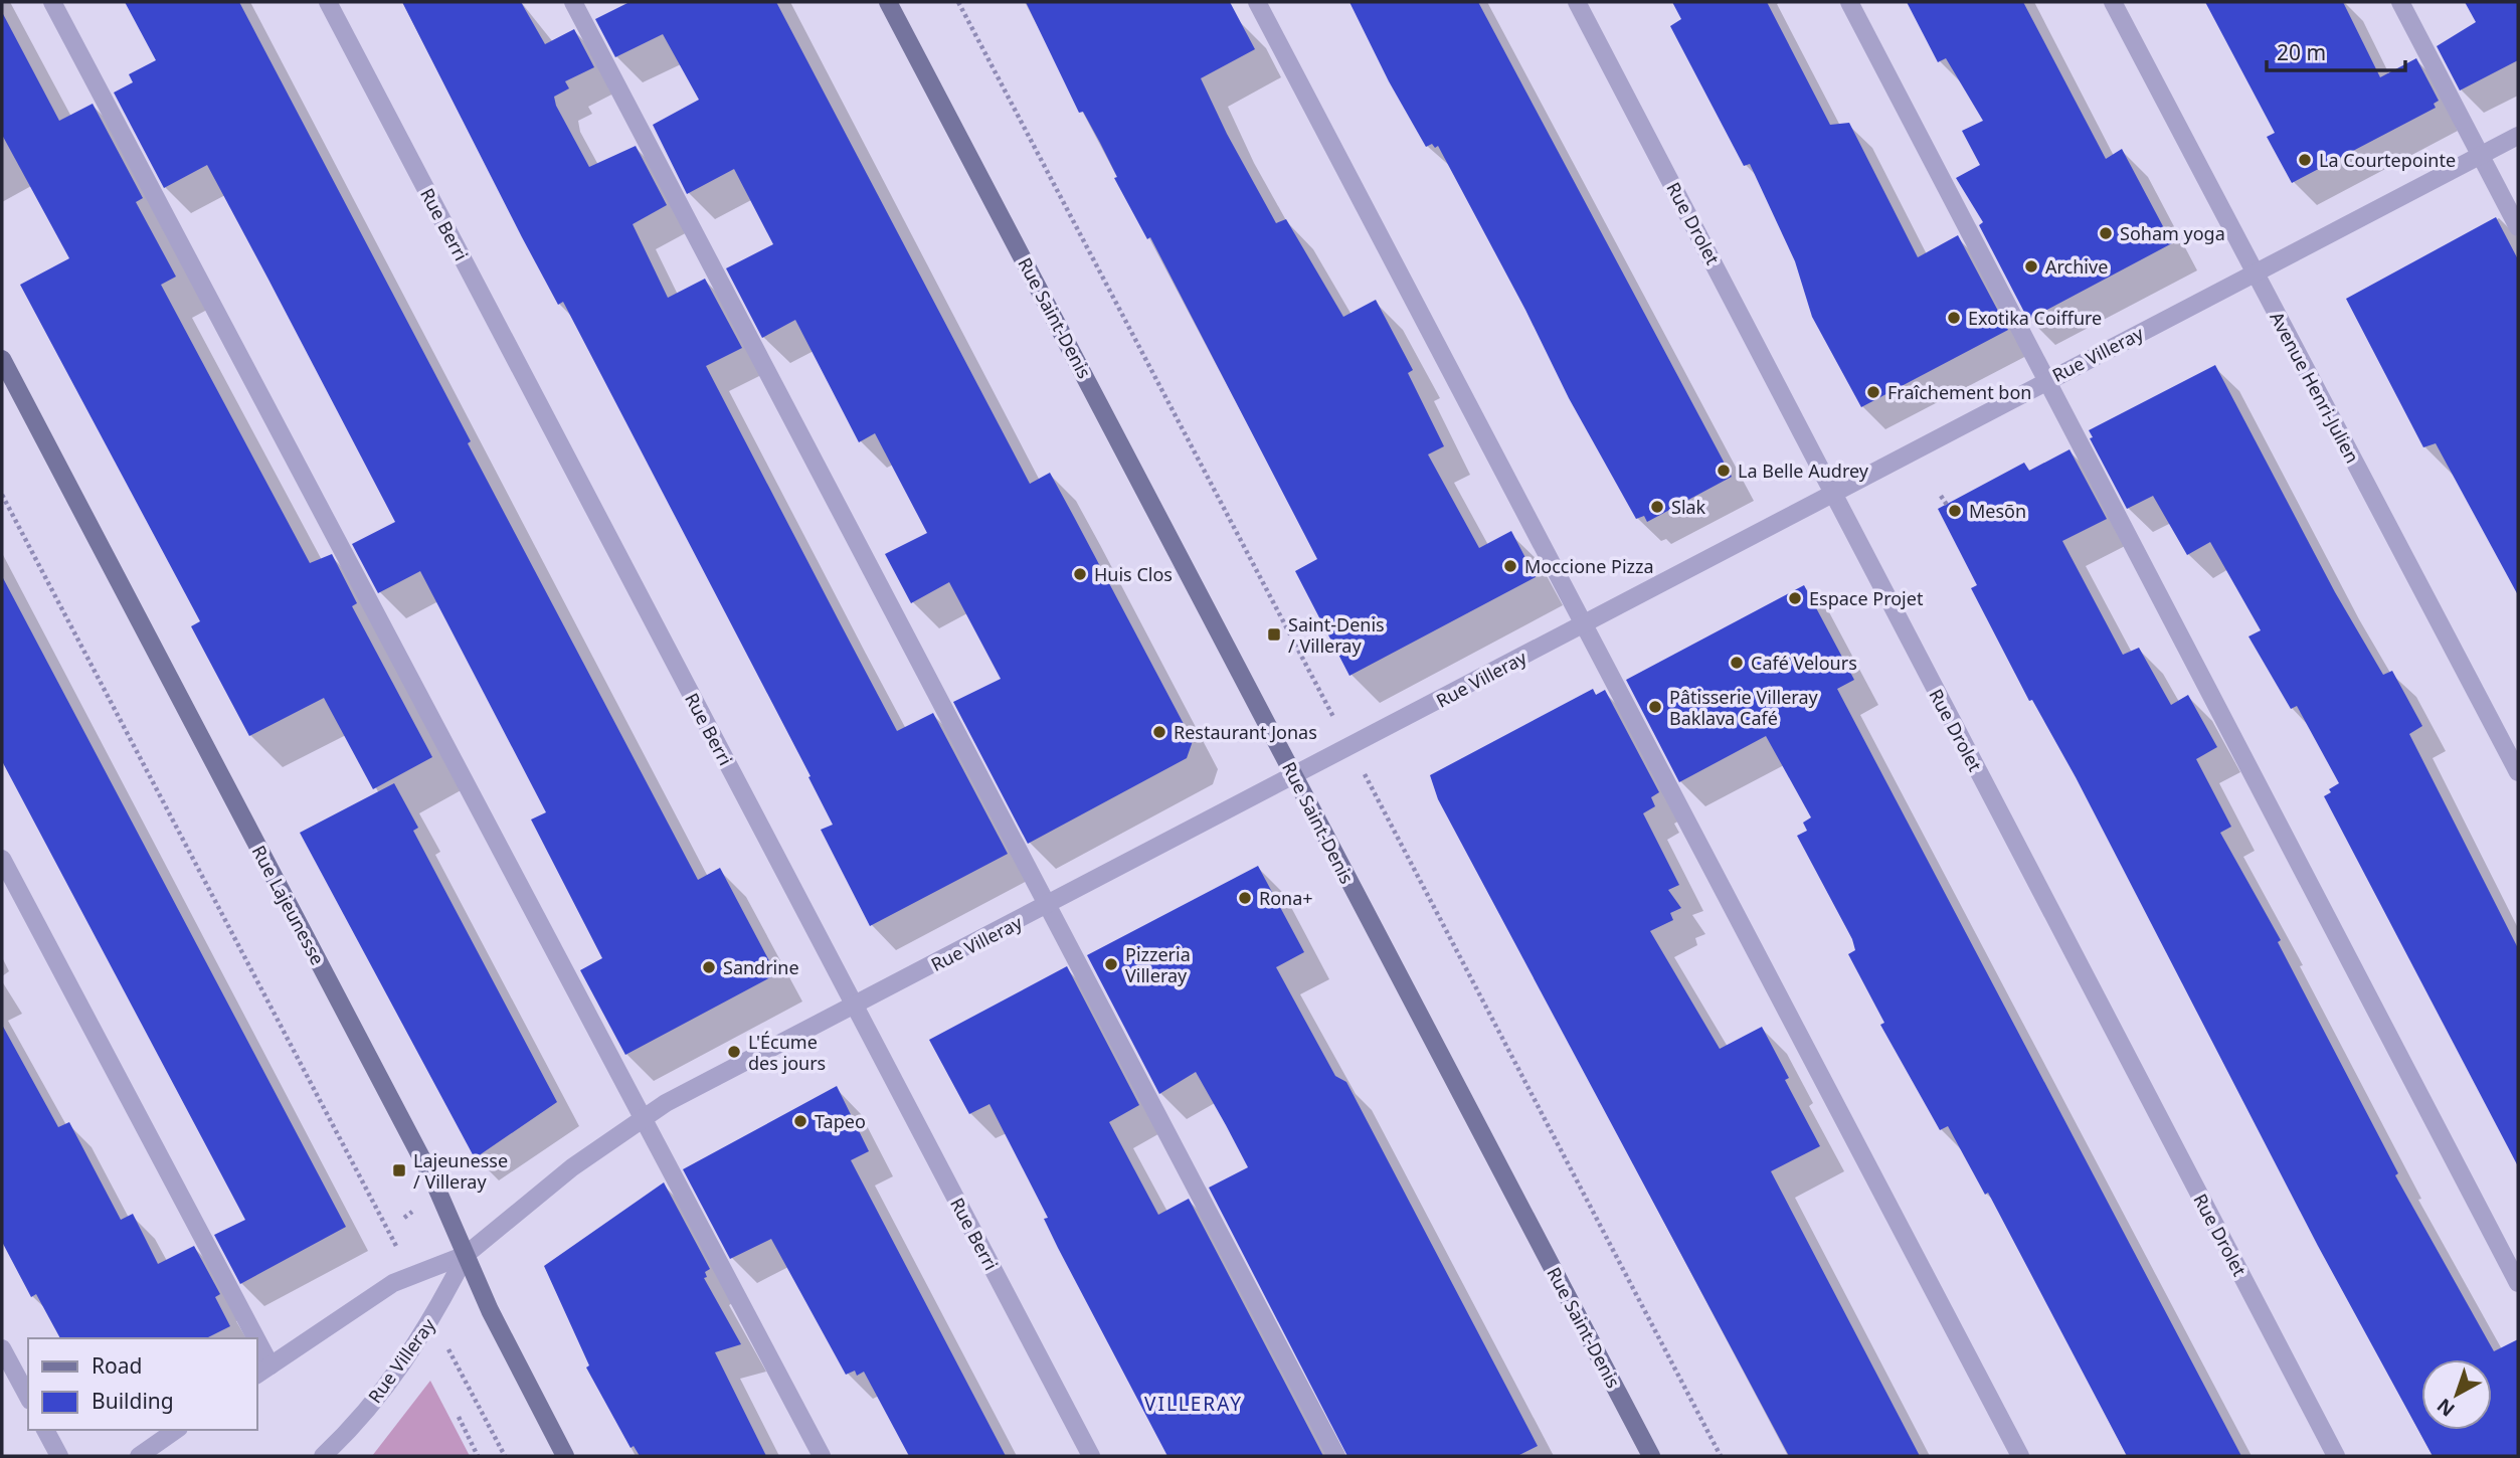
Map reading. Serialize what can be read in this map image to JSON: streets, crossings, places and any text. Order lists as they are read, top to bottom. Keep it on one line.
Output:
{"streets":{"main road":["Rue Saint-Denis","Rue Lajeunesse"],"street":["Rue Drolet","Rue Berri","Rue Villeray","Avenue Henri-Julien"]},"crossings":[["Rue Drolet","Rue Villeray"],["Rue Berri","Rue Villeray"],["Rue Saint-Denis","Rue Villeray"],["Rue Villeray","Avenue Henri-Julien"],["Rue Villeray","Rue Lajeunesse"]],"districts":["VILLERAY"],"places":{"other":["La Courtepointe","Soham yoga","Archive","Exotika Coiffure","Fraîchement bon","La Belle Audrey","Slak","Mesõn","Moccione Pizza","Huis Clos","Espace Projet","Café Velours","Pâtisserie Villeray Baklava Café","Restaurant Jonas","Rona+","Pizzeria Villeray","Sandrine","L'Écume des jours","Tapeo"],"transit":["Saint-Denis / Villeray","Lajeunesse / Villeray"]},"legend":["Road","Building"],"scale_bar":"20 m","north":"bottom left"}
